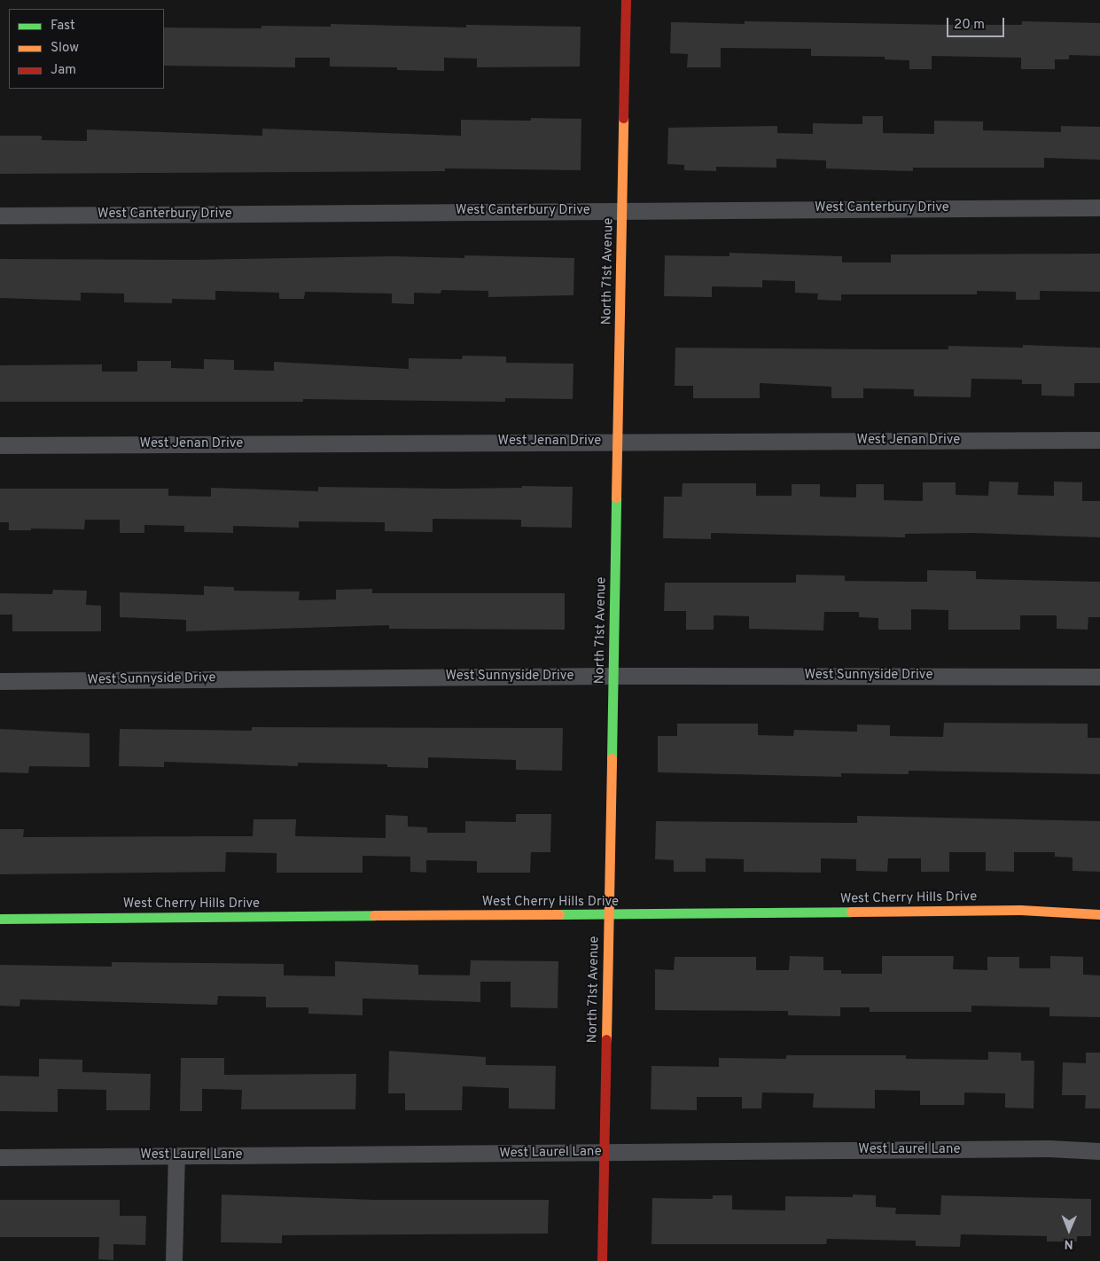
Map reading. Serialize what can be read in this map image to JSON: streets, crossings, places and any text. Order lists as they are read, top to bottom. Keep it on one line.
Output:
{"streets":{"street":["West Canterbury Drive","North 71st Avenue","West Jenan Drive","West Sunnyside Drive","West Cherry Hills Drive","West Laurel Lane"]},"crossings":[["West Canterbury Drive","North 71st Avenue"],["North 71st Avenue","West Jenan Drive"],["North 71st Avenue","West Sunnyside Drive"],["North 71st Avenue","West Cherry Hills Drive"],["North 71st Avenue","West Laurel Lane"]],"legend":["Fast","Slow","Jam"],"scale_bar":"20 m","north":"bottom"}
